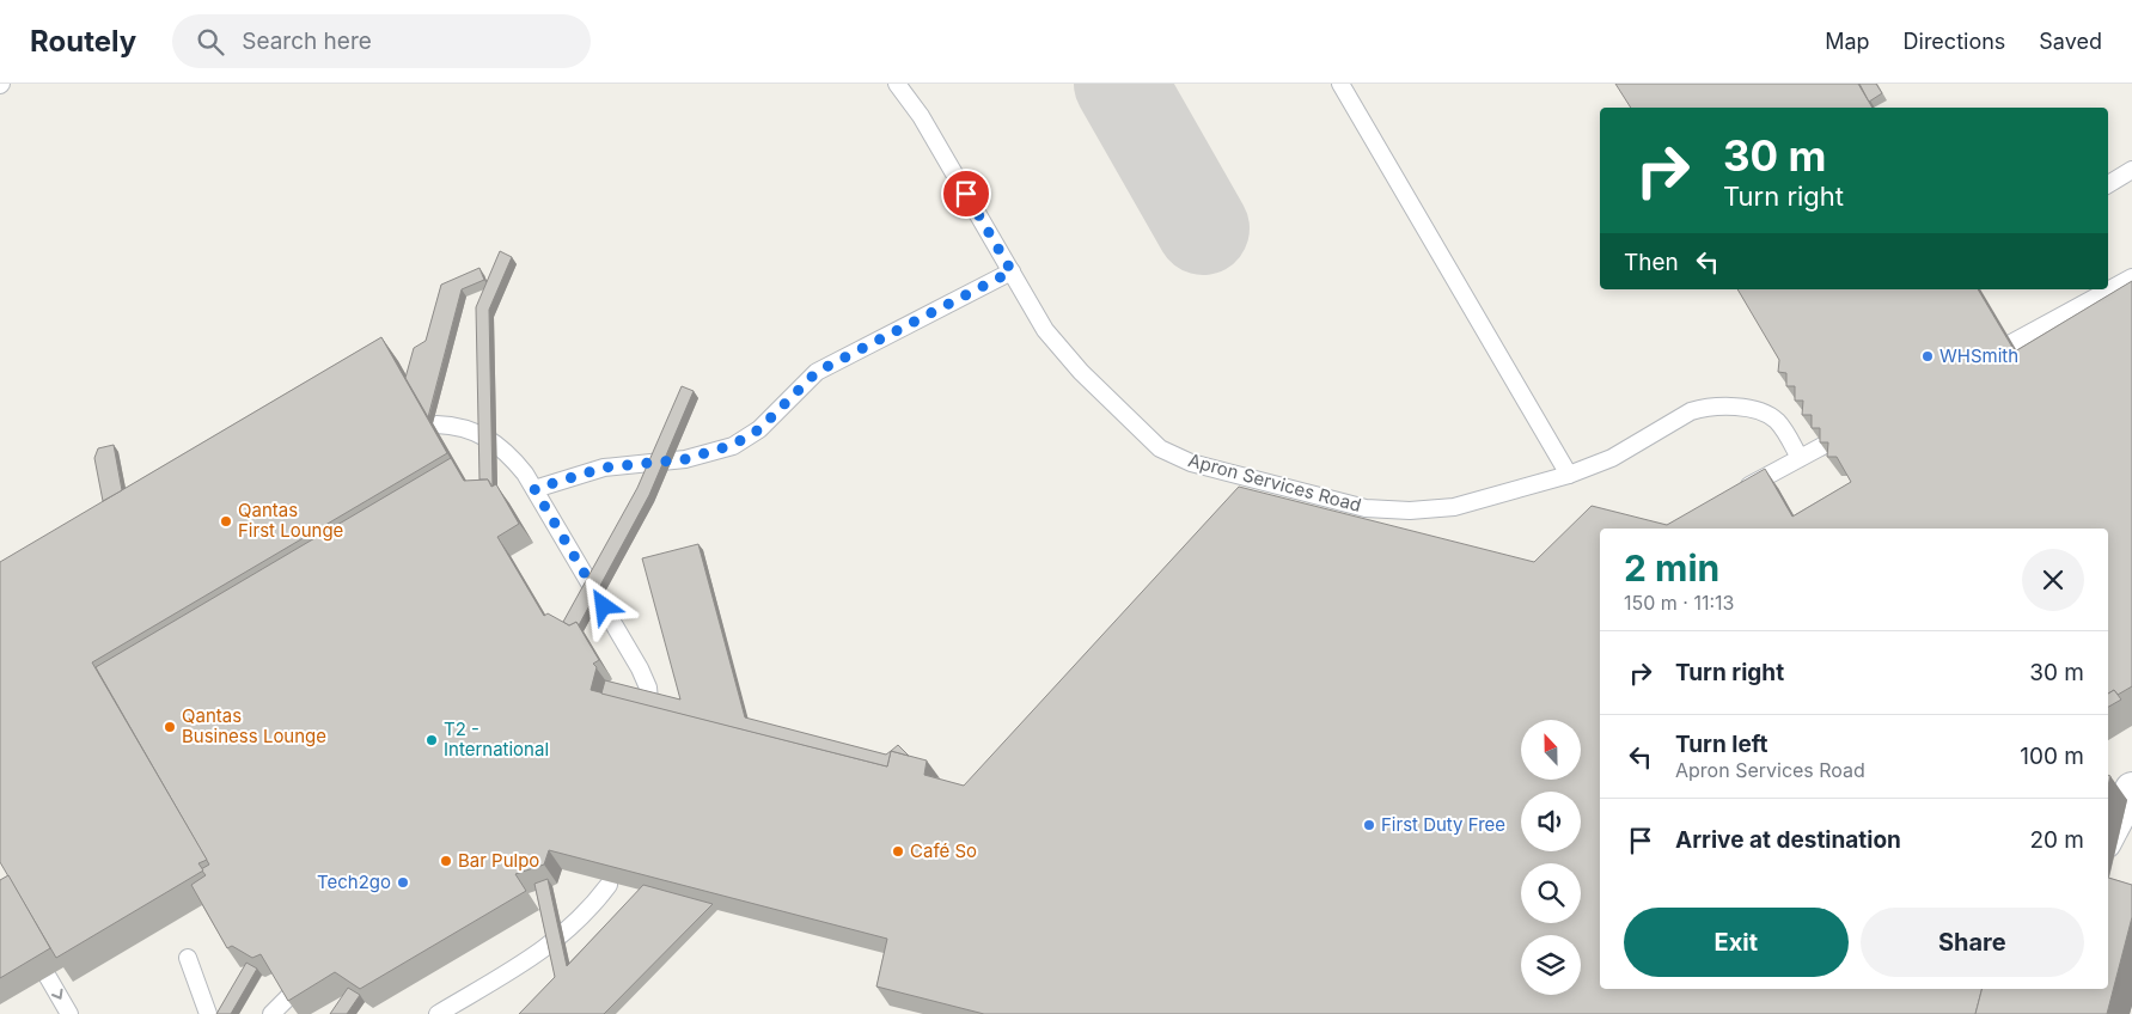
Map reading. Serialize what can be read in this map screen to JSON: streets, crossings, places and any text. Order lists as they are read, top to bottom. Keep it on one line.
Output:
{"streets":{"lane":["Apron Services Road"]},"places":["WHSmith","Qantas First Lounge","Qantas Business Lounge","T2 - International","First Duty Free","Café So","Bar Pulpo","Tech2go"],"north":"top","page":{"header":"Routely","search":"Search here","nav":["Map","Directions","Saved"],"turn":["30 m","Turn right"],"then":"Then","heading":["2 min","150 m · 11:13"],"list":[{"name":"Turn right","value":"30 m"},{"name":"Turn left","note":"Apron Services Road","value":"100 m"},{"name":"Arrive at destination","value":"20 m"}],"buttons":["Exit","Share"]}}
